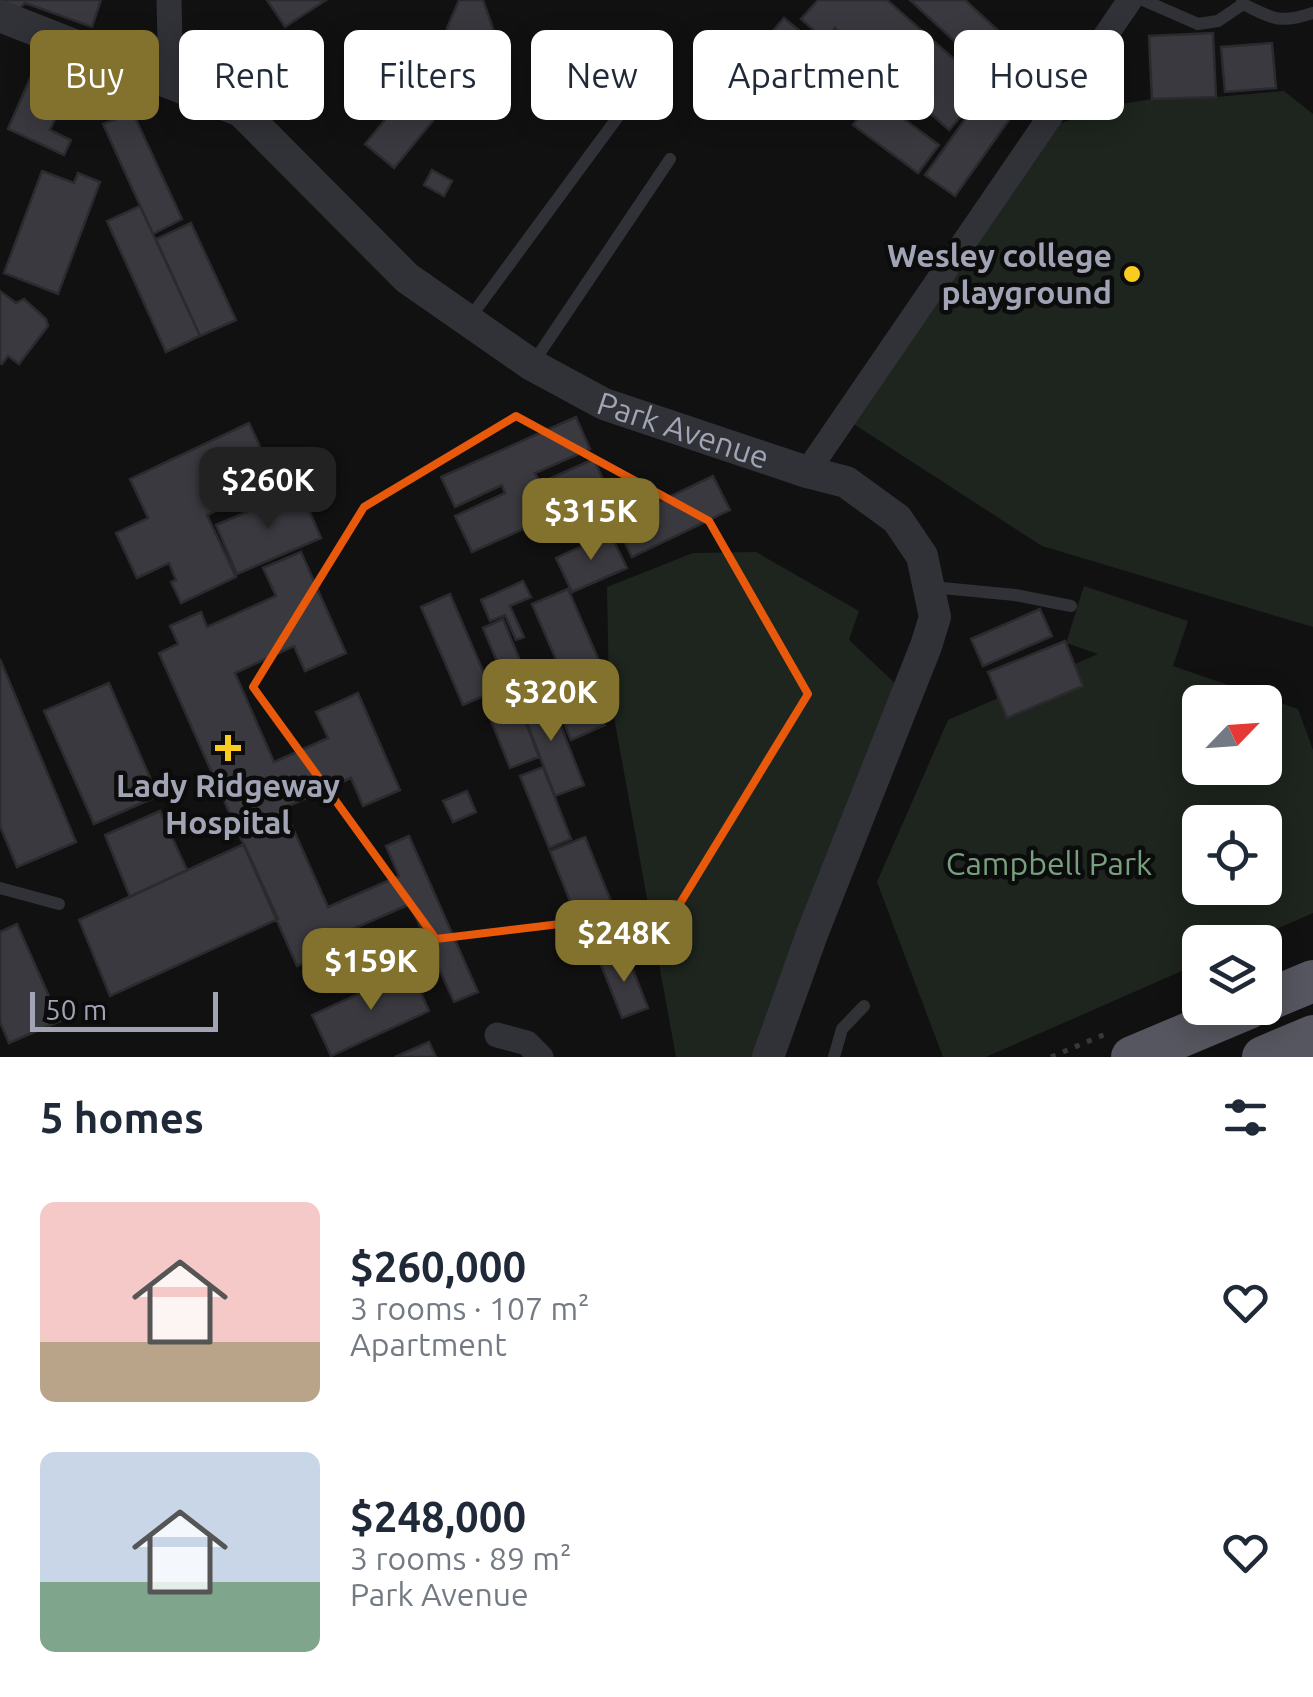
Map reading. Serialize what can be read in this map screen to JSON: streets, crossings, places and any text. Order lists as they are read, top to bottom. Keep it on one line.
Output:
{"streets":{"street":["Park Avenue"]},"parks":["Campbell Park"],"places":{"other":["Wesley college playground"],"health":["Lady Ridgeway Hospital"]},"scale_bar":"50 m","north":"top right","page":{"chip":["Buy","Rent","Filters","New","Apartment","House"],"price":["$260K","$315K","$320K","$248K","$159K"],"scale":"50 m","heading":"5 homes","list":[{"name":"$260,000","note":"3 rooms · 107 m² · Apartment"},{"name":"$248,000","note":"3 rooms · 89 m² · Park Avenue"}]}}
